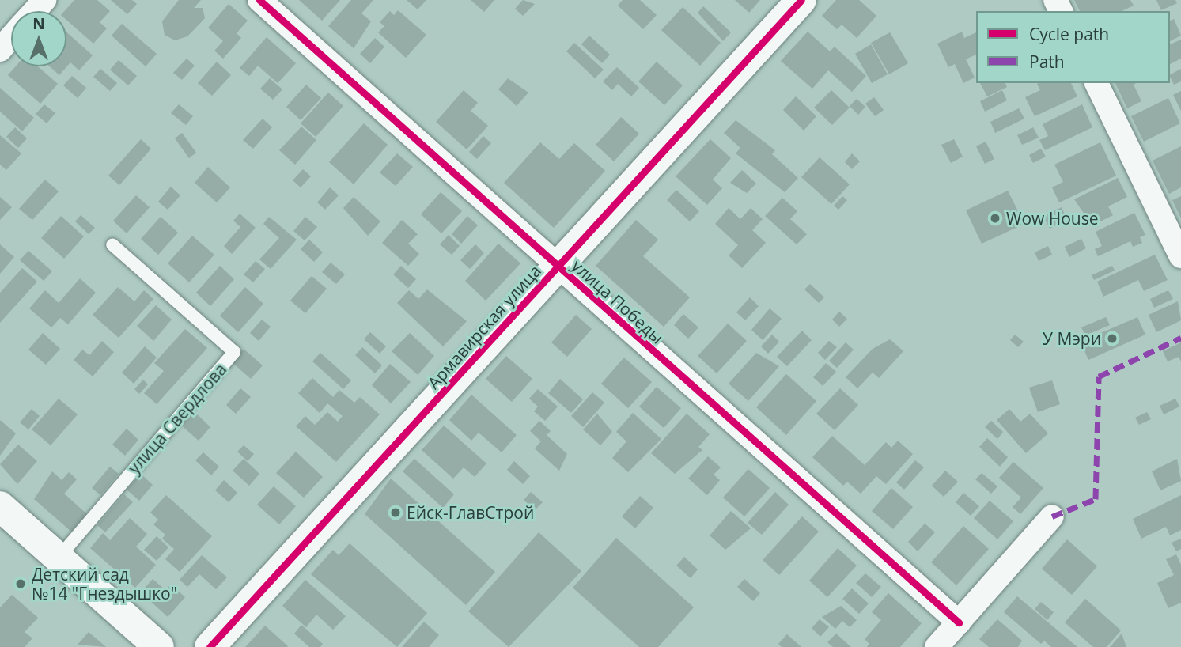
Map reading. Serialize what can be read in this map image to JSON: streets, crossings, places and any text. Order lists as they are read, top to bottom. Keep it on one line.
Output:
{"streets":{"street":["улица Победы","Армавирская улица"],"lane":["улица Свердлова"]},"crossings":[["улица Победы","Армавирская улица"]],"places":["Wow House","У Мэри","Ейск-ГлавСтрой","Детский сад №14 \"Гнездышко\""],"legend":["Cycle path","Path"],"north":"top"}
